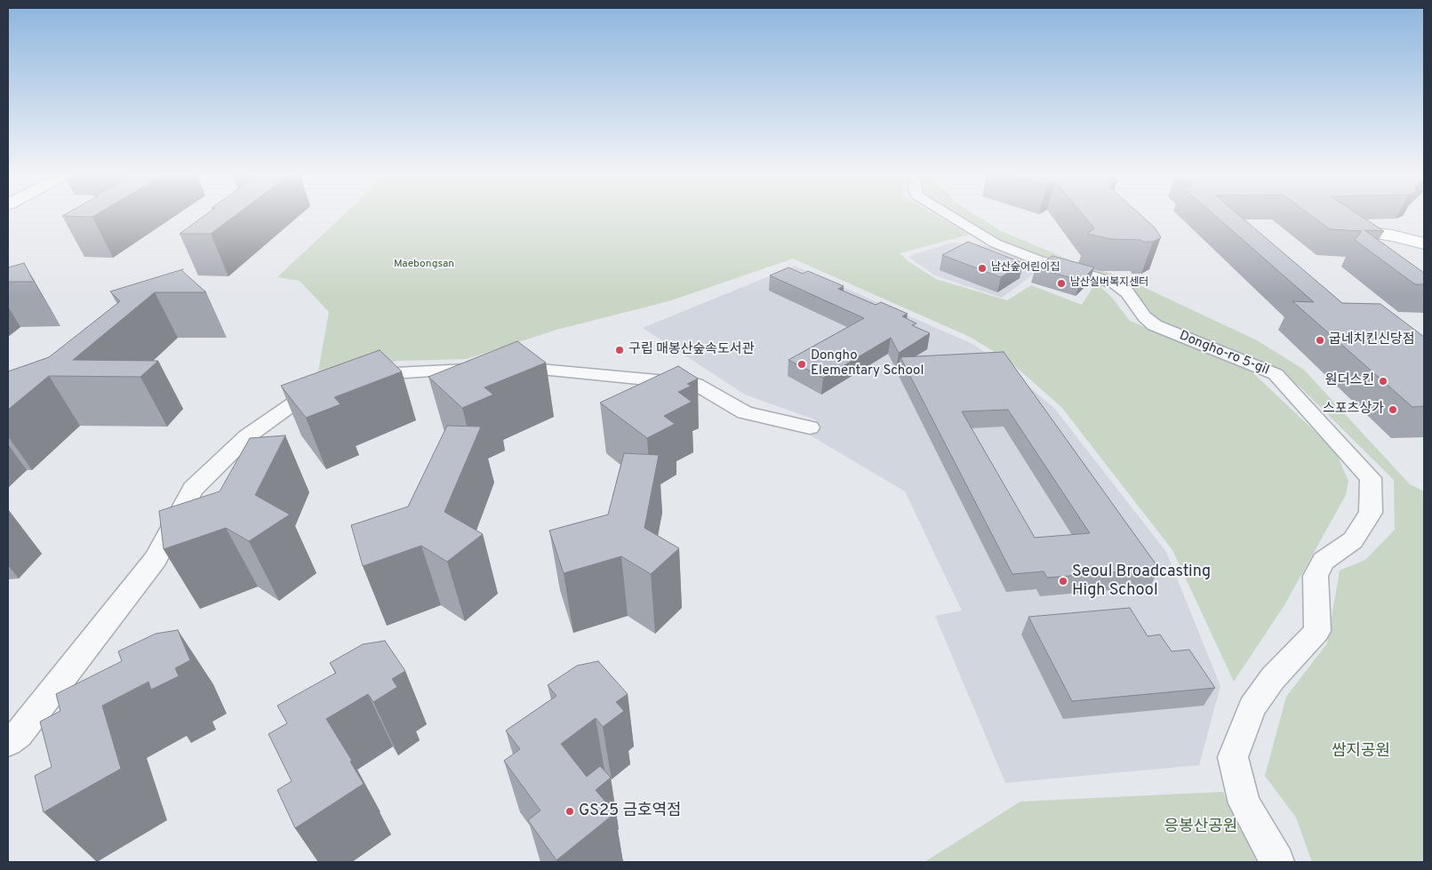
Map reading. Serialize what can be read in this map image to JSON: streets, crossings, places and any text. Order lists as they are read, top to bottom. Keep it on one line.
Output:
{"streets":{"street":["Dongho-ro 5-gil"]},"parks":["Maebongsan","쌈지공원","응봉산공원"],"places":["남산숲어린이집","남산실버복지센터","굽네치킨신당점","구립 매봉산숲속도서관","Dongho Elementary School","원더스킨","스포츠상가","Seoul Broadcasting High School","GS25 금호역점"]}
